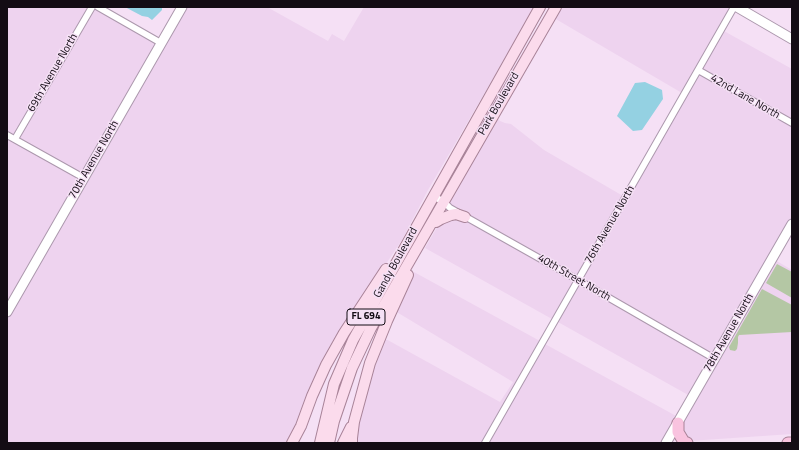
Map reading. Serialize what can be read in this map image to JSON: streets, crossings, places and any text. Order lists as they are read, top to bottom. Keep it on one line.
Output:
{"streets":{"main road":["Park Boulevard","Gandy Boulevard","FL 694"],"street":["69th Avenue North","42nd Lane North","70th Avenue North","76th Avenue North","40th Street North","78th Avenue North"]},"crossings":[["42nd Lane North","76th Avenue North"],["Park Boulevard","Gandy Boulevard"],["Park Boulevard","40th Street North"],["76th Avenue North","40th Street North"],["Gandy Boulevard","40th Street North"],["40th Street North","78th Avenue North"]]}
